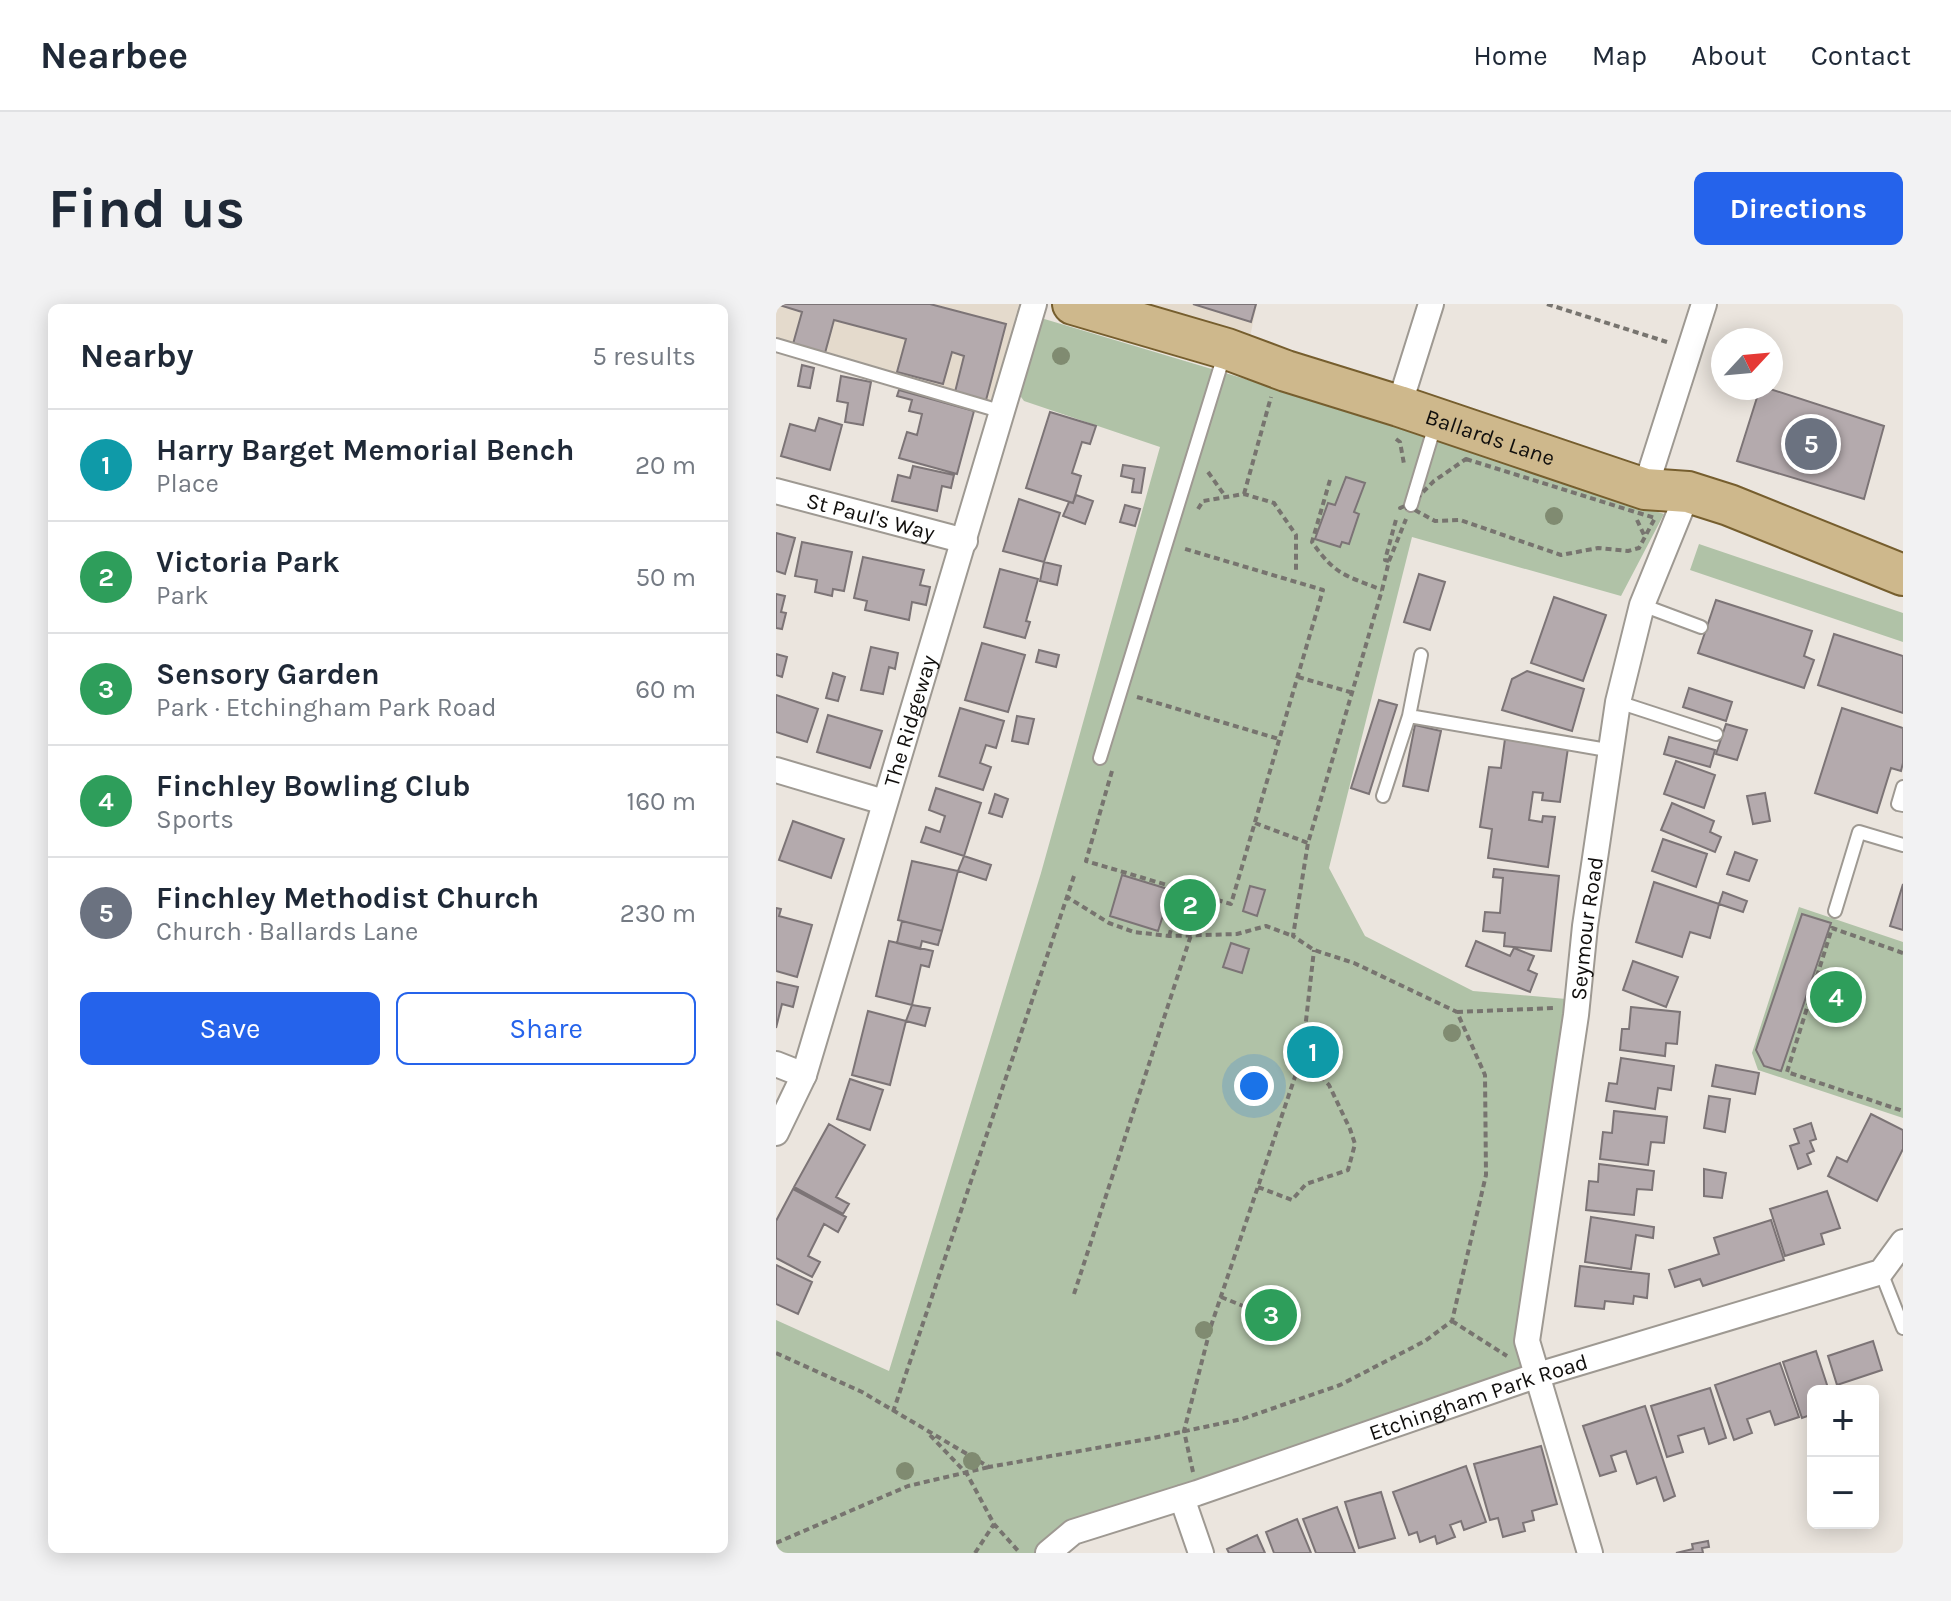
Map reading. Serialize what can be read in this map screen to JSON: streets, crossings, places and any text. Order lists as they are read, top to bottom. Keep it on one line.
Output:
{"streets":{"main road":["Ballards Lane"],"street":["St Paul's Way","The Ridgeway","Seymour Road","Etchingham Park Road"]},"crossings":[["Ballards Lane","Seymour Road"],["St Paul's Way","The Ridgeway"],["Seymour Road","Etchingham Park Road"]],"north":"top right","page":{"header":"Nearbee","nav":["Home","Map","About","Contact"],"buttons":["Directions",["Save","Share"]],"title":"Find us","heading":["Nearby","5 results"],"list":[{"mark":"1","name":"Harry Barget Memorial Bench","note":"Place","value":"20 m"},{"mark":"2","name":"Victoria Park","note":"Park","value":"50 m"},{"mark":"3","name":"Sensory Garden","note":"Park · Etchingham Park Road","value":"60 m"},{"mark":"4","name":"Finchley Bowling Club","note":"Sports","value":"160 m"},{"mark":"5","name":"Finchley Methodist Church","note":"Church · Ballards Lane","value":"230 m"}],"pins":["5","2","4","1","3"],"map_buttons":["+","−"]}}
